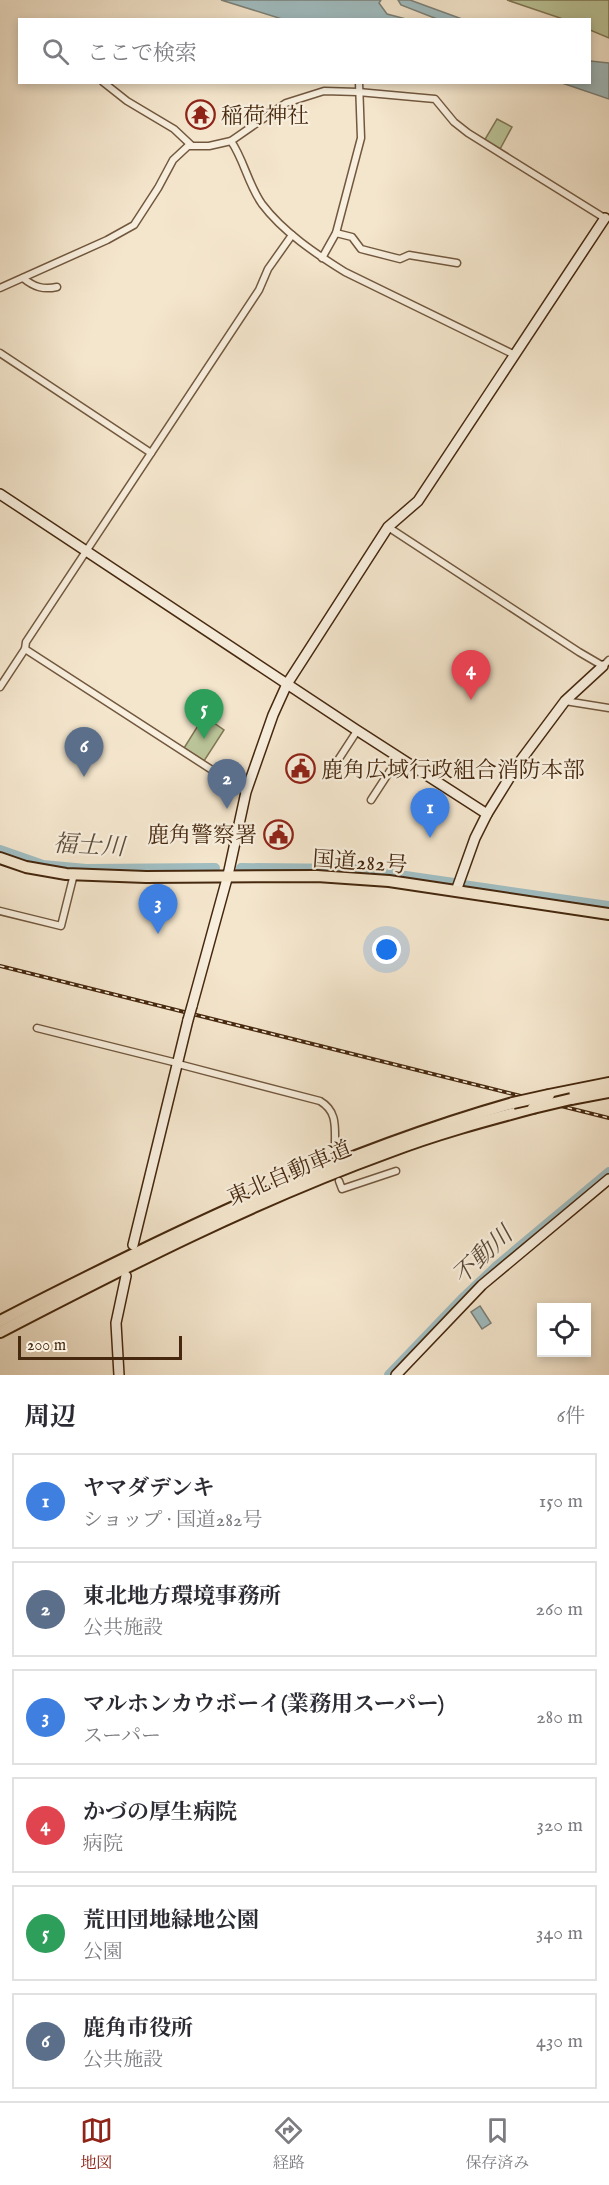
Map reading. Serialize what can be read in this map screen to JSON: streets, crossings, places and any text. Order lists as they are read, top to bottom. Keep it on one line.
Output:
{"streets":{"highway":["国道282号","東北自動車道"]},"water":["福士川","不動川"],"places":{"temple":["稲荷神社"],"public building":["鹿角広域行政組合消防本部","鹿角警察署"]},"scale_bar":"200 m","page":{"search":"ここで検索","pins":["4","5","6","2","1","3"],"scale":"200 m","heading":["周辺","6件"],"list":[{"mark":"1","name":"ヤマダデンキ","note":"ショップ · 国道282号","value":"150 m"},{"mark":"2","name":"東北地方環境事務所","note":"公共施設","value":"260 m"},{"mark":"3","name":"マルホンカウボーイ(業務用スーパー)","note":"スーパー","value":"280 m"},{"mark":"4","name":"かづの厚生病院","note":"病院","value":"320 m"},{"mark":"5","name":"荒田団地緑地公園","note":"公園","value":"340 m"},{"mark":"6","name":"鹿角市役所","note":"公共施設","value":"430 m"}],"nav":["地図","経路","保存済み"]}}
